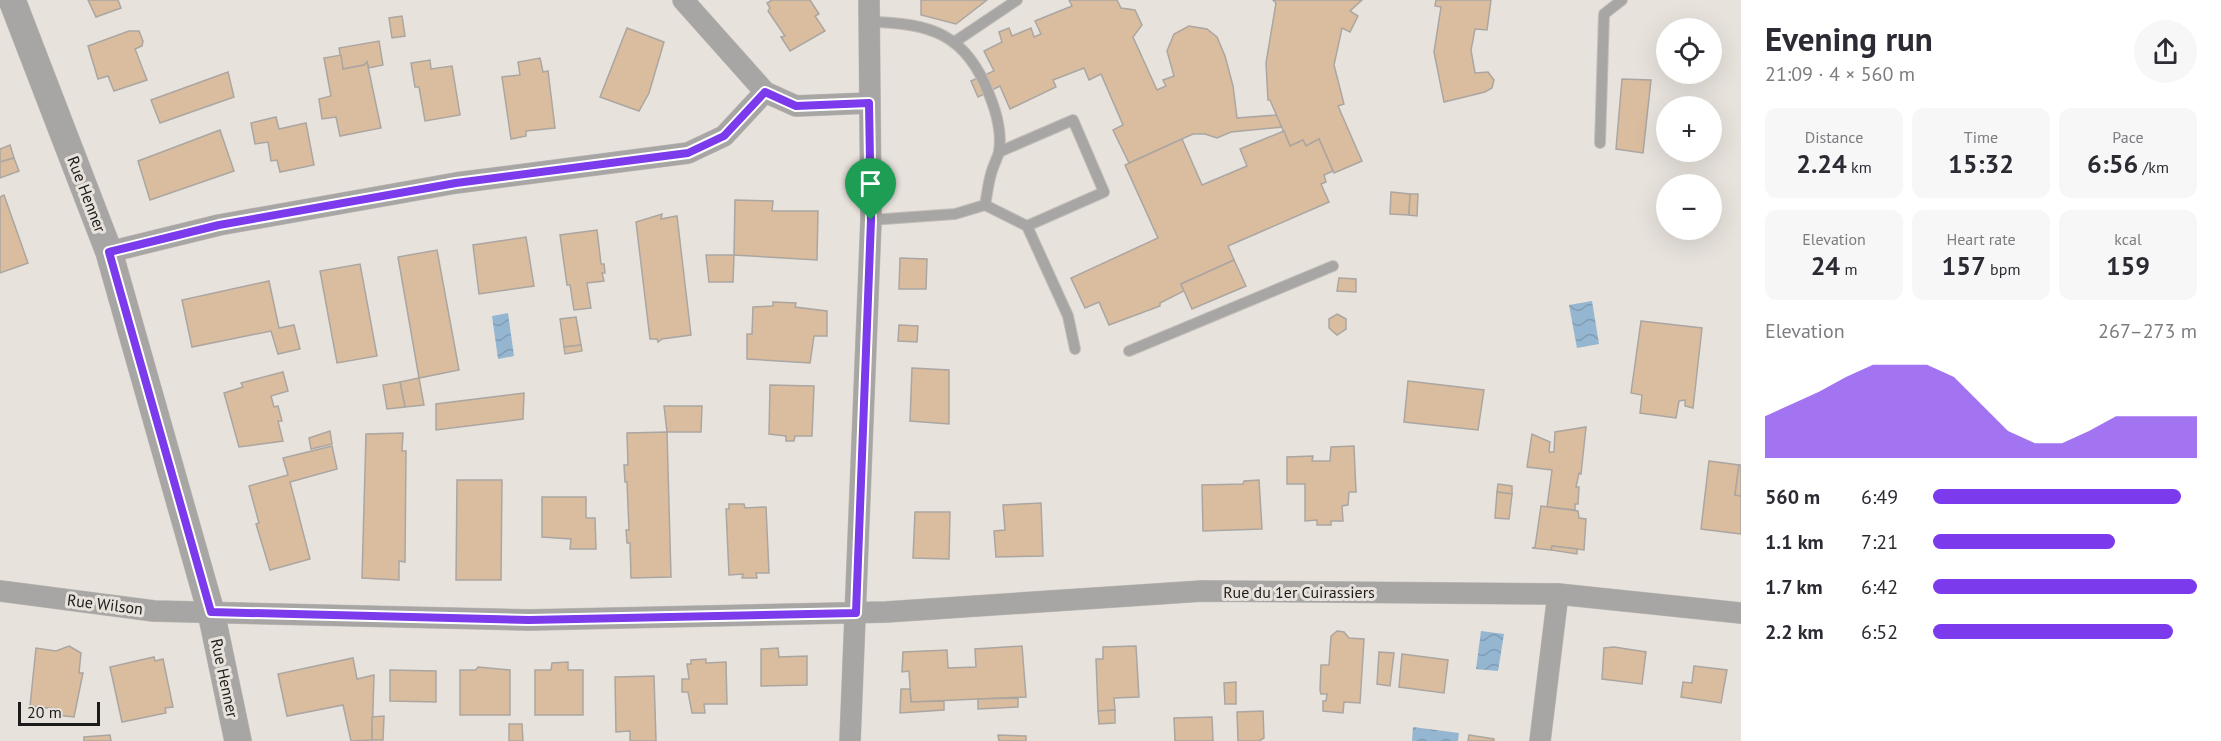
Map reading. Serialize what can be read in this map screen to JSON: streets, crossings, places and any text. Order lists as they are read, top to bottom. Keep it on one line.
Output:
{"streets":{"street":["Rue Henner","Rue du 1er Cuirassiers","Rue Wilson"]},"crossings":[["Rue Henner","Rue Wilson"],["Rue du 1er Cuirassiers","Rue Wilson"]],"scale_bar":"20 m","page":{"heading":["Evening run","21:09 · 4 × 560 m"],"map_buttons":["+","−"],"stats":[["Distance","2.24 km"],["Time","15:32"],["Pace","6:56 /km"],["Elevation","24 m"],["Heart rate","157 bpm"],["kcal","159"]],"chart":["Elevation","267–273 m"],"list":[{"name":"560 m","note":"6:49"},{"name":"1.1 km","note":"7:21"},{"name":"1.7 km","note":"6:42"},{"name":"2.2 km","note":"6:52"}],"scale":"20 m"}}
